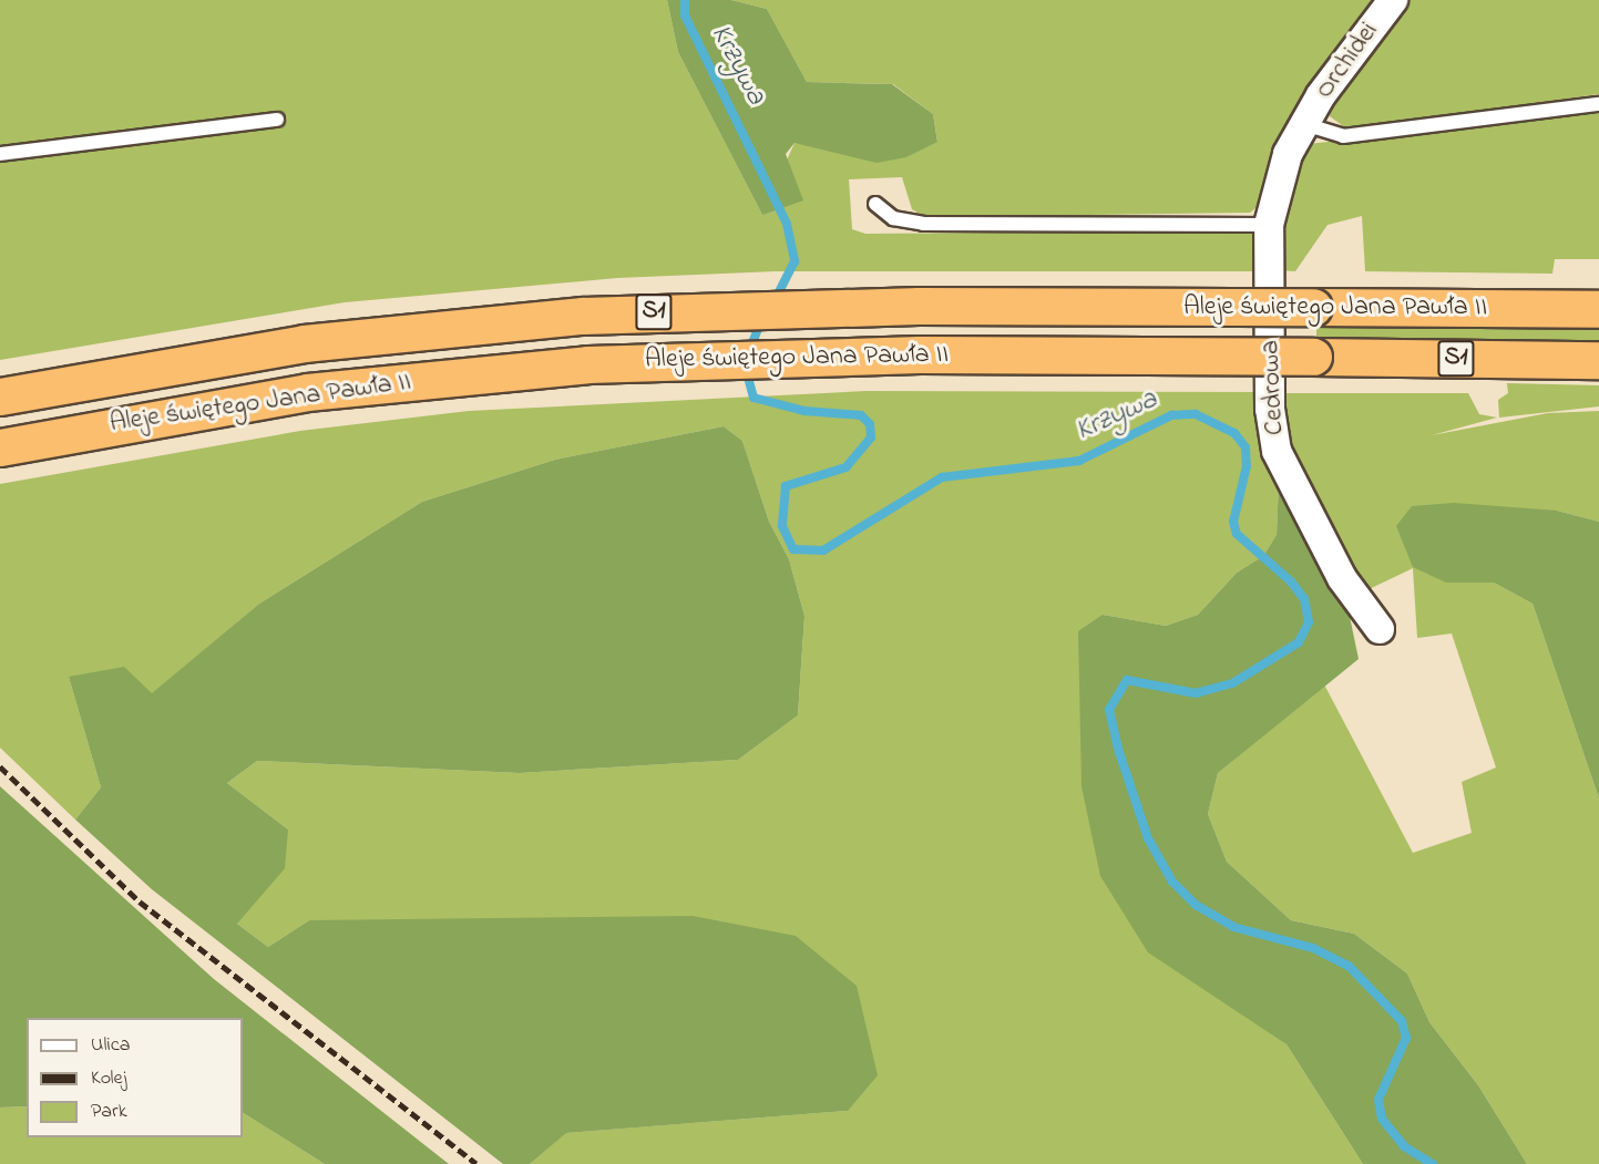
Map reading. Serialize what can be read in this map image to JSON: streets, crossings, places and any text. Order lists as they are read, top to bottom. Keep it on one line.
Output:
{"streets":{"highway":["Aleje świętego Jana Pawła II","S1"],"street":["Orchidei","Cedrowa"]},"crossings":[["Orchidei","Cedrowa"]],"water":["Krzywa"],"legend":["Ulica","Kolej","Park"]}
